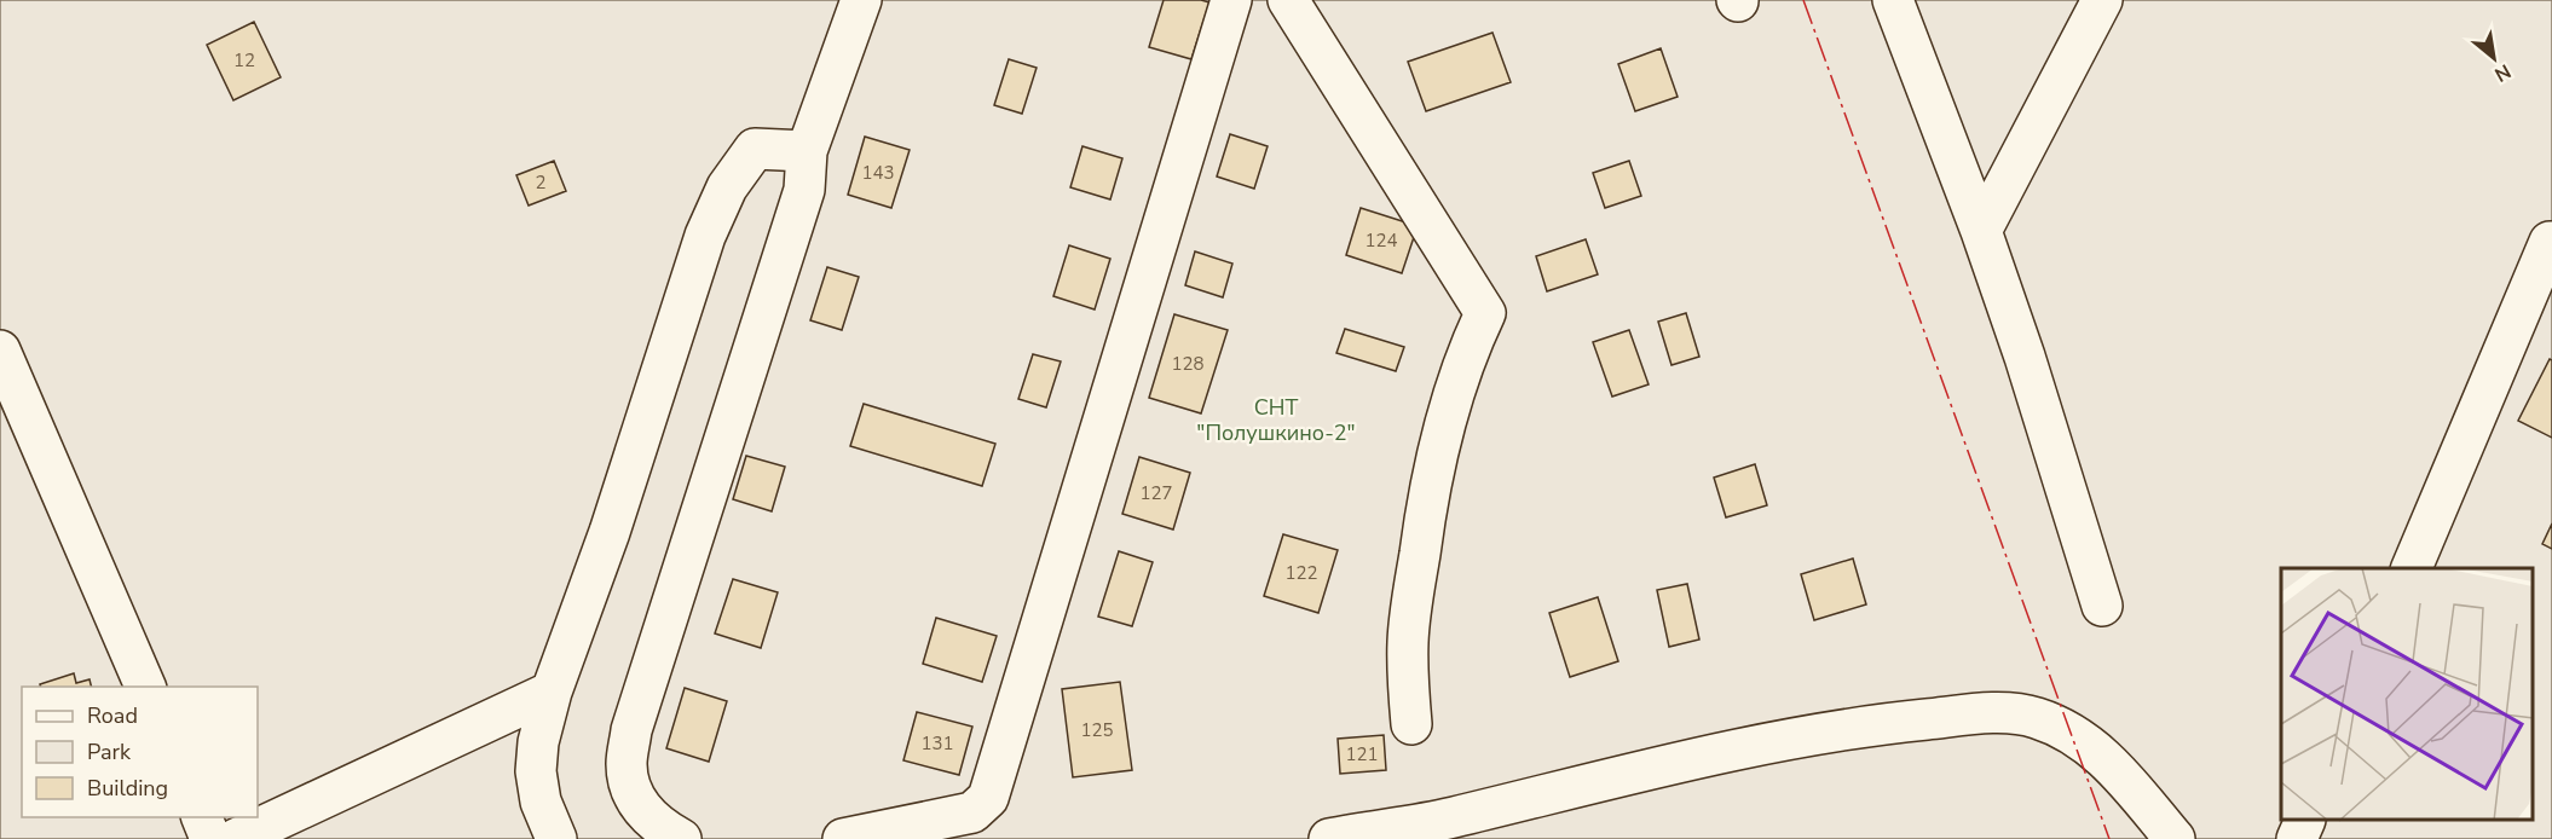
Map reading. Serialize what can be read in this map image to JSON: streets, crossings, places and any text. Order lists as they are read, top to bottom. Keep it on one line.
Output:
{"parks":["СНТ \"Полушкино-2\""],"house_numbers":["12","143","2","124","128","127","122","125","131","121"],"legend":["Road","Park","Building"],"north":"bottom right"}
